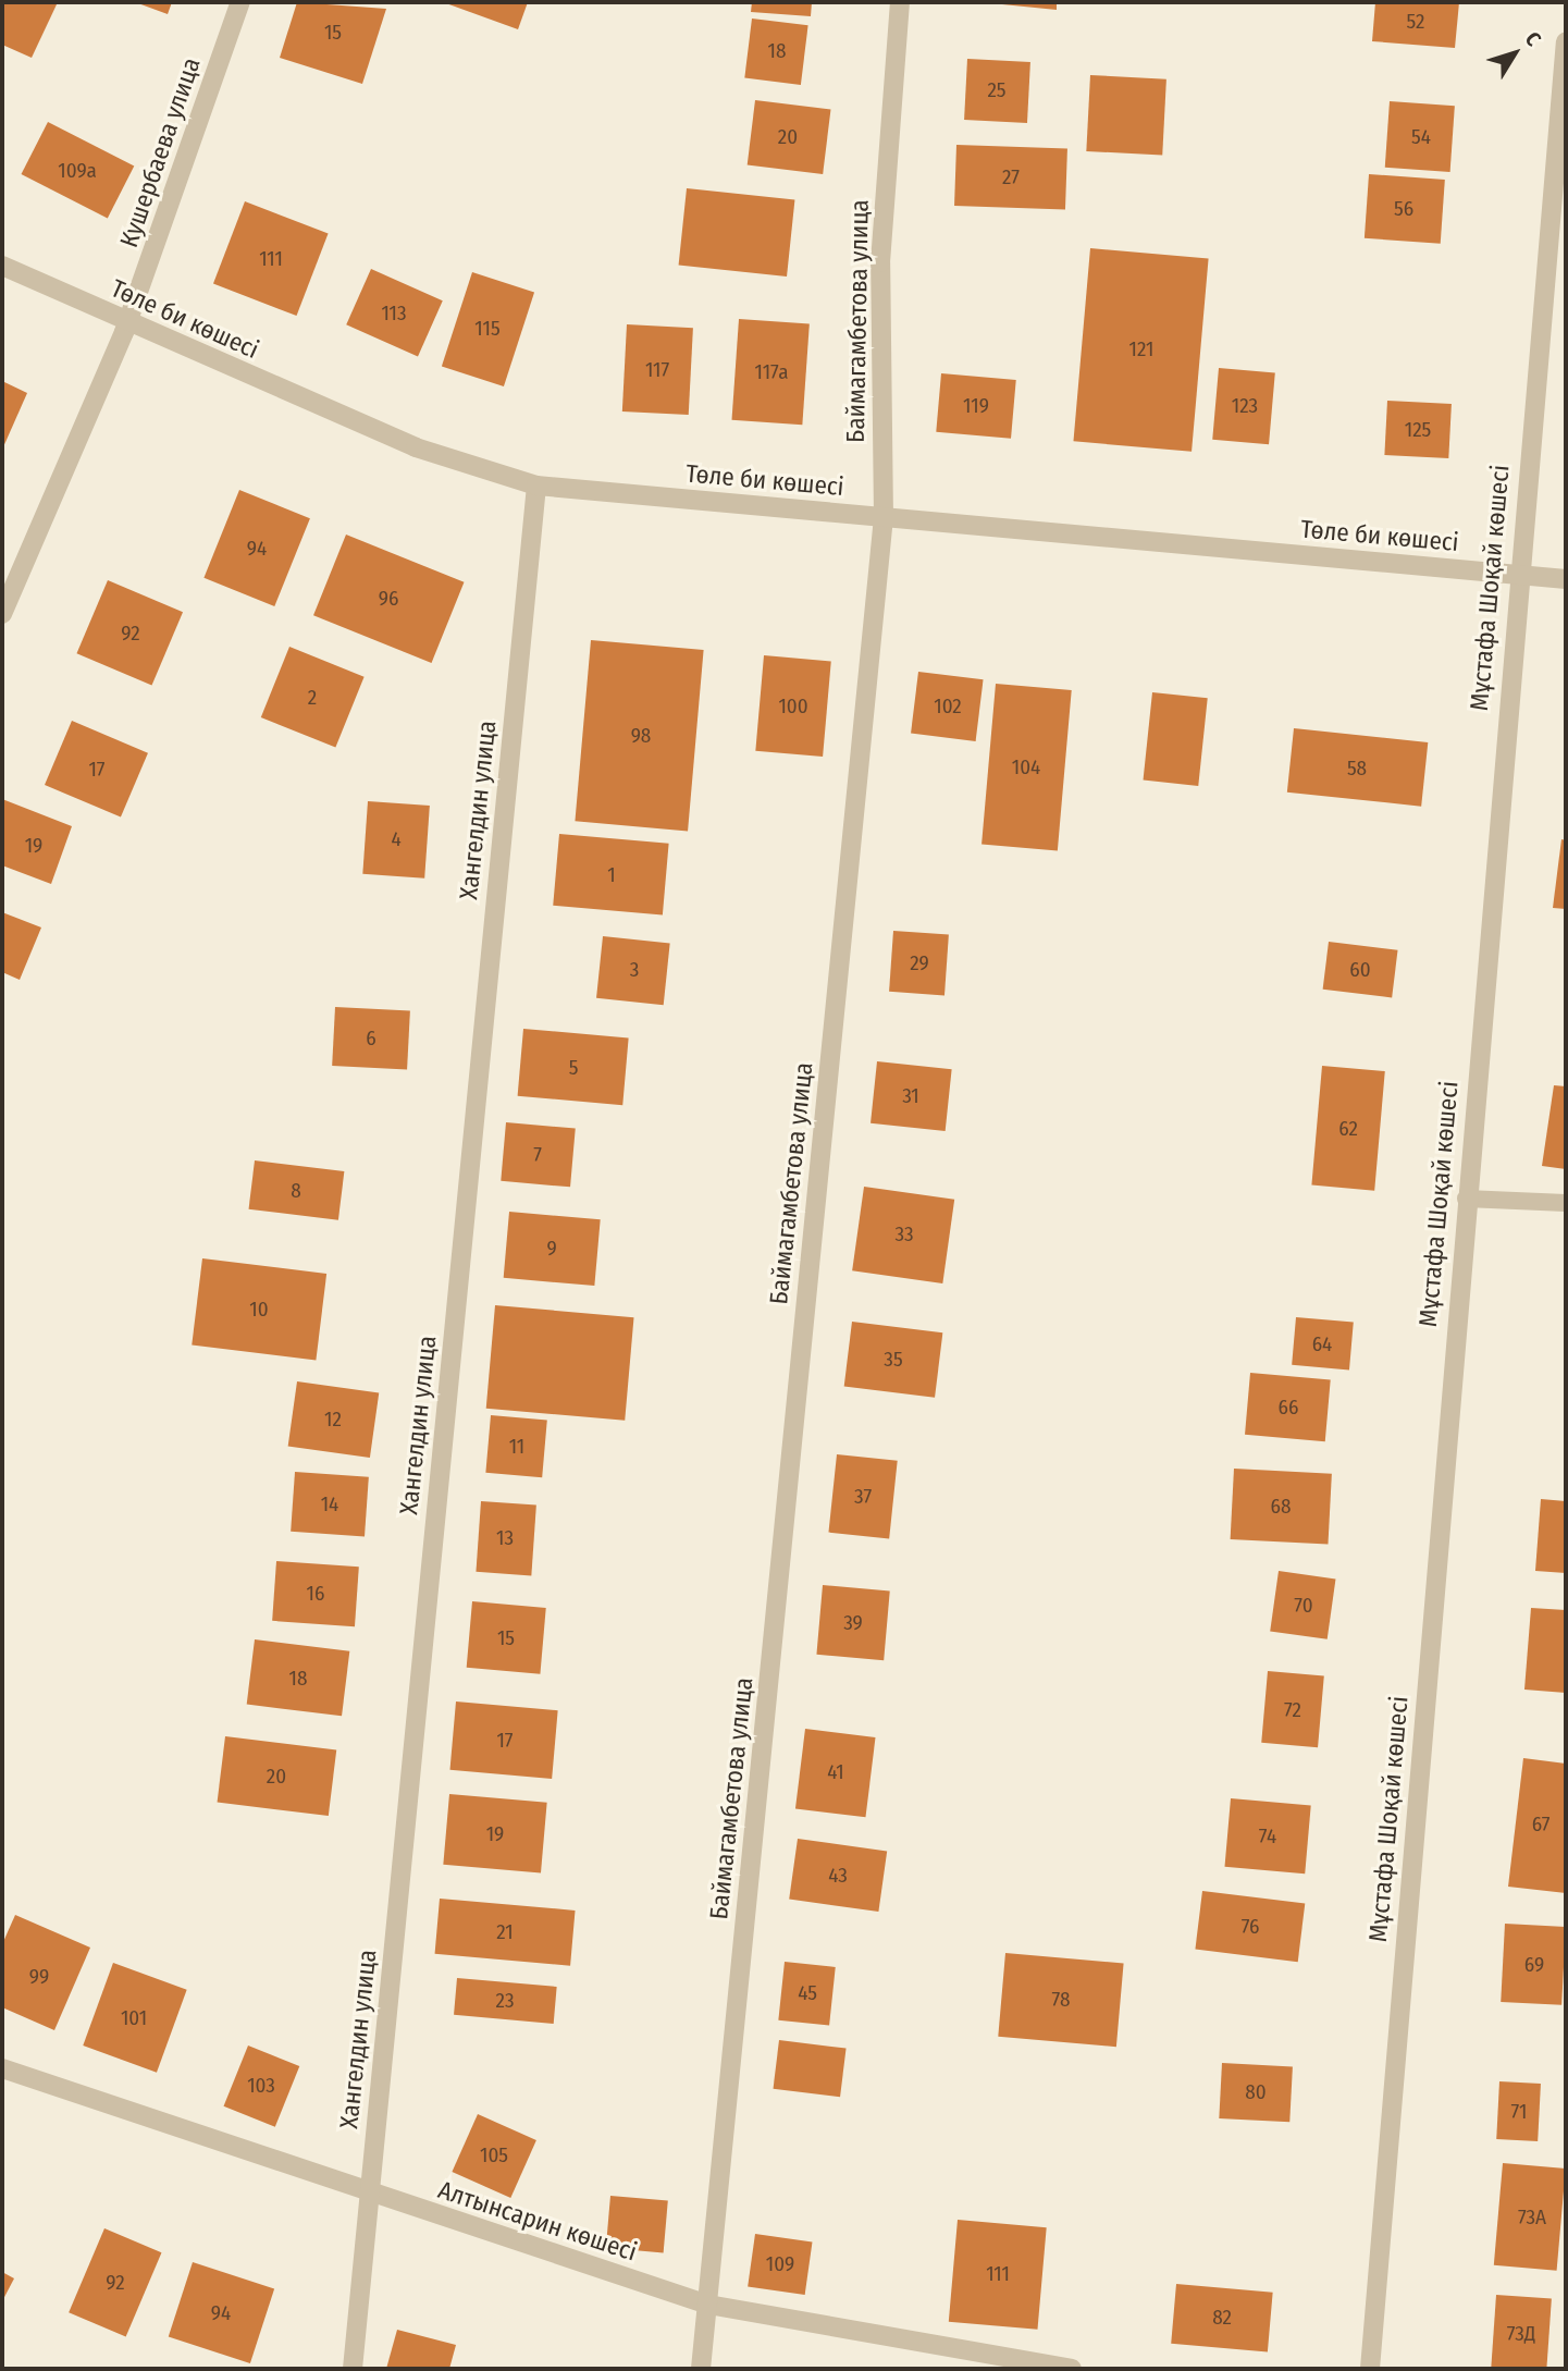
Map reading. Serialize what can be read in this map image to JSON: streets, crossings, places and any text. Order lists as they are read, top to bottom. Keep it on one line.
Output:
{"streets":{"street":["Кушербаева улица","Төле би көшесі","Баймагамбетова улица","Мұстафа Шоқай көшесі","Хангелдин улица","Алтынсарин көшесі"]},"crossings":[["Кушербаева улица","Төле би көшесі"],["Төле би көшесі","Баймагамбетова улица"],["Төле би көшесі","Мұстафа Шоқай көшесі"],["Төле би көшесі","Хангелдин улица"],["Баймагамбетова улица","Алтынсарин көшесі"],["Хангелдин улица","Алтынсарин көшесі"]],"house_numbers":["52","15","18","25","20","54","109а","27","56","111","113","115","121","117","117а","119","123","125","94","96","92","2","100","102","98","104","58","17","4","19","1","29","3","60","6","5","31","62","7","8","33","9","10","64","35","66","12","11","37","14","68","13","16","70","39","15","18","72","17","41","20","67","19","74","43","76","21","69","99","45","78","23","101","103","80","71","105","73А","109","111","92","94","82","73Д"],"north":"top right"}
